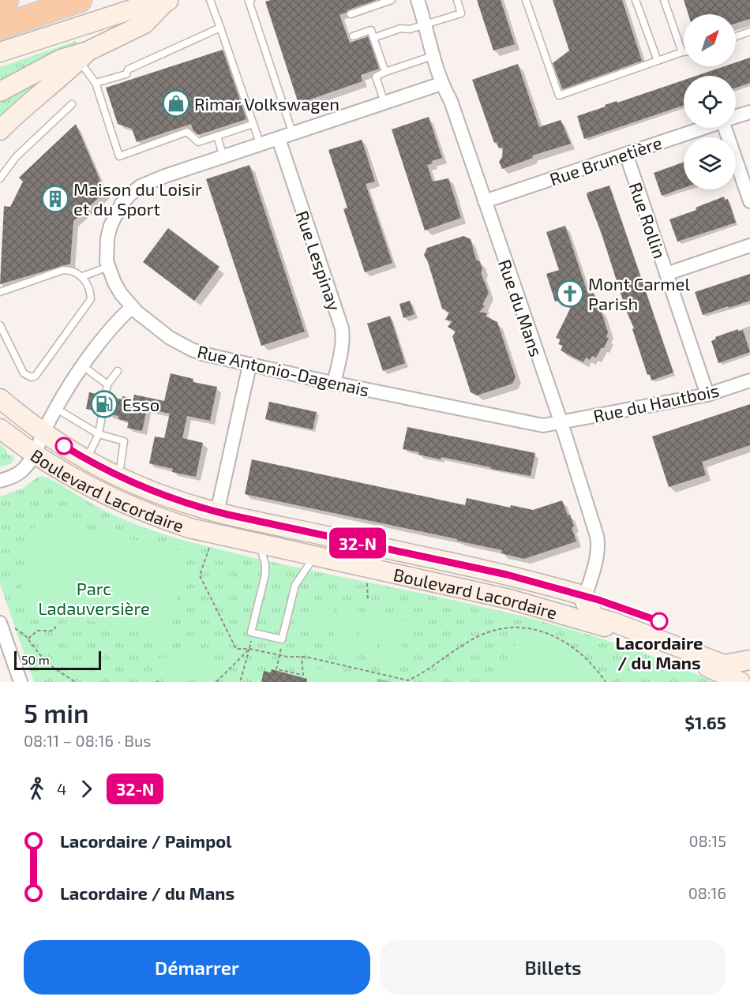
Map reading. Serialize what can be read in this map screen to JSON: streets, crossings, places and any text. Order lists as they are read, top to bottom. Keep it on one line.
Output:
{"streets":{"main road":["Boulevard Lacordaire"],"street":["Rue Brunetière","Rue Rollin","Rue Lespinay","Rue du Mans","Rue Antonio-Dagenais","Rue du Hautbois"]},"crossings":[["Rue Brunetière","Rue Rollin"],["Rue Brunetière","Rue du Mans"],["Rue Rollin","Rue du Hautbois"],["Rue Lespinay","Rue Antonio-Dagenais"],["Rue du Mans","Rue Antonio-Dagenais"],["Rue du Mans","Rue du Hautbois"],["Rue du Mans","Boulevard Lacordaire"],["Rue Antonio-Dagenais","Rue du Hautbois"]],"parks":["Parc Ladauversière"],"places":{"shop":["Rimar Volkswagen"],"building":["Maison du Loisir et du Sport"],"church":["Mont Carmel Parish"],"fuel station":["Esso"],"other":["Lacordaire / du Mans"]},"lines":["bus line 32-N"],"scale_bar":"50 m","north":"top right","page":{"on_map":"32-N","scale":"50 m","heading":["5 min","08:11 – 08:16 · Bus","$1.65"],"legs":["4","32-N"],"list":[{"name":"Lacordaire / Paimpol","value":"08:15"},{"name":"Lacordaire / du Mans","value":"08:16"}],"buttons":["Démarrer","Billets"]}}
